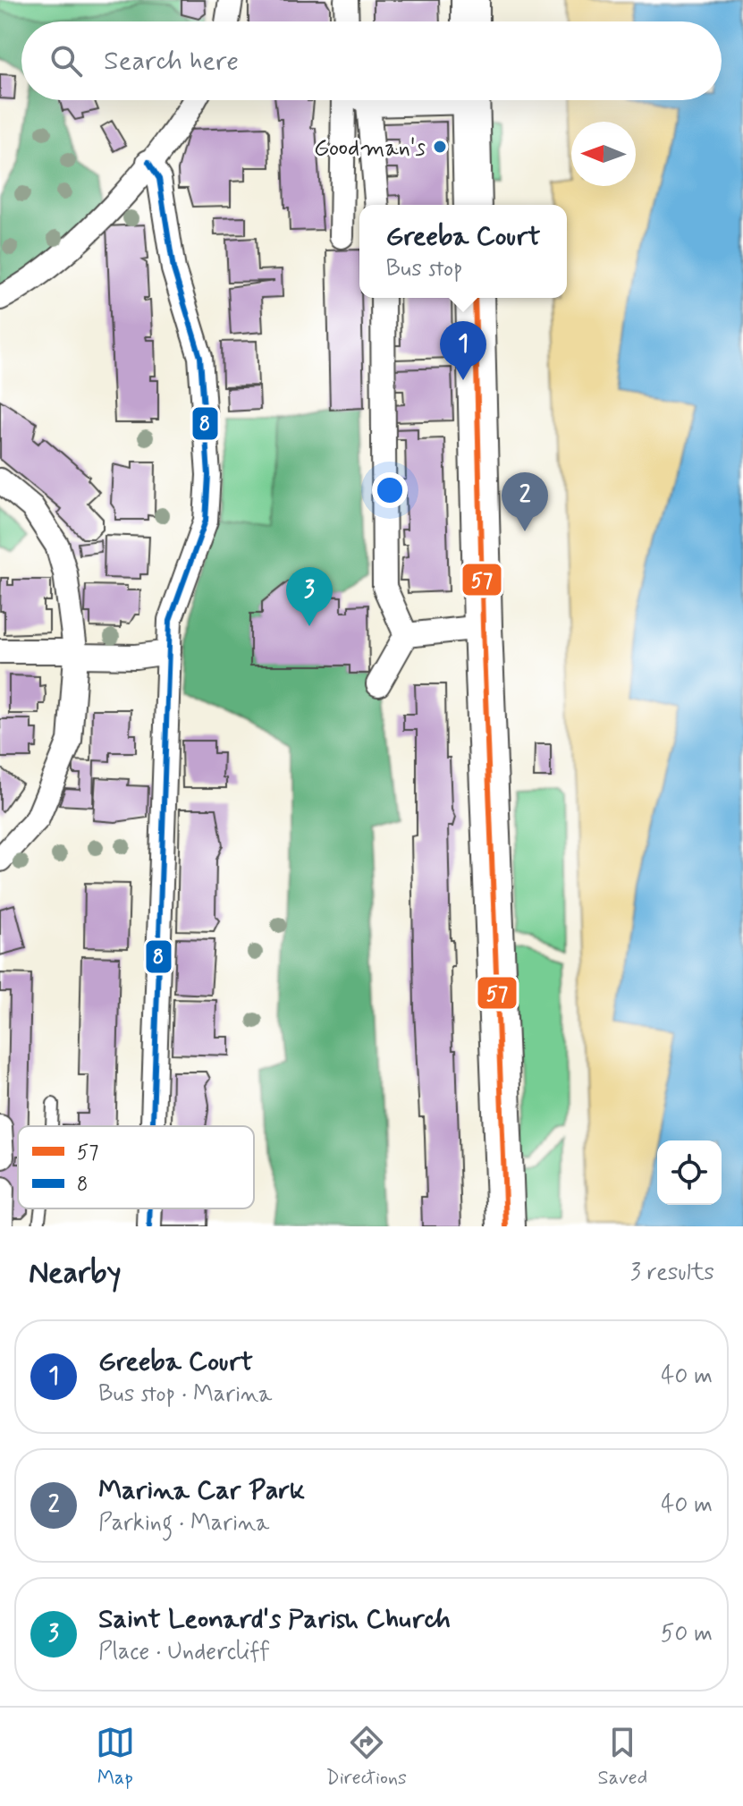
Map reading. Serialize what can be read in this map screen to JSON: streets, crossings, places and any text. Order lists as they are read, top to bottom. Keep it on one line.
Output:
{"places":["Goodman's"],"lines":["transit line 8","transit line 57"],"legend":["57","8"],"north":"left","page":{"search":"Search here","popup":["Greeba Court","Bus stop"],"pins":["1","2","3"],"heading":["Nearby","3 results"],"list":[{"mark":"1","name":"Greeba Court","note":"Bus stop · Marina","value":"40 m"},{"mark":"2","name":"Marina Car Park","note":"Parking · Marina","value":"40 m"},{"mark":"3","name":"Saint Leonard's Parish Church","note":"Place · Undercliff","value":"50 m"}],"nav":["Map","Directions","Saved"]}}
